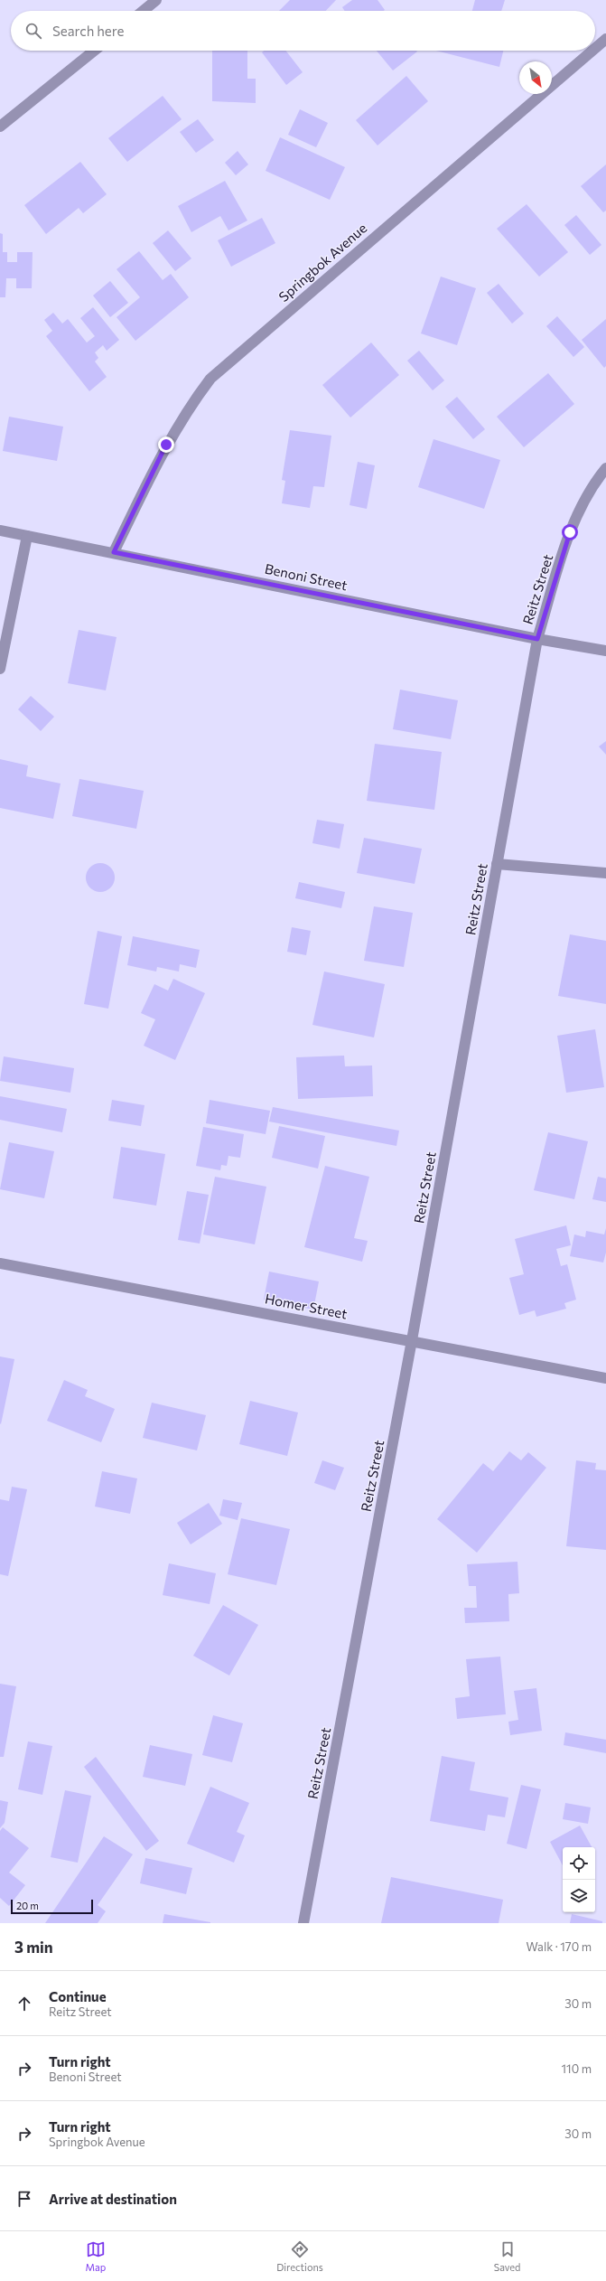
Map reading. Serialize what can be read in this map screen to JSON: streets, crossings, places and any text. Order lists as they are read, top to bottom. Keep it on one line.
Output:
{"streets":{"street":["Springbok Avenue","Benoni Street","Reitz Street","Homer Street"]},"crossings":[["Springbok Avenue","Benoni Street"],["Benoni Street","Reitz Street"],["Reitz Street","Homer Street"]],"scale_bar":"20 m","north":"bottom right","page":{"search":"Search here","scale":"20 m","heading":["3 min","Walk · 170 m"],"list":[["Continue","Reitz Street","30 m"],["Turn right","Benoni Street","110 m"],["Turn right","Springbok Avenue","30 m"],"Arrive at destination"],"nav":["Map","Directions","Saved"]}}
